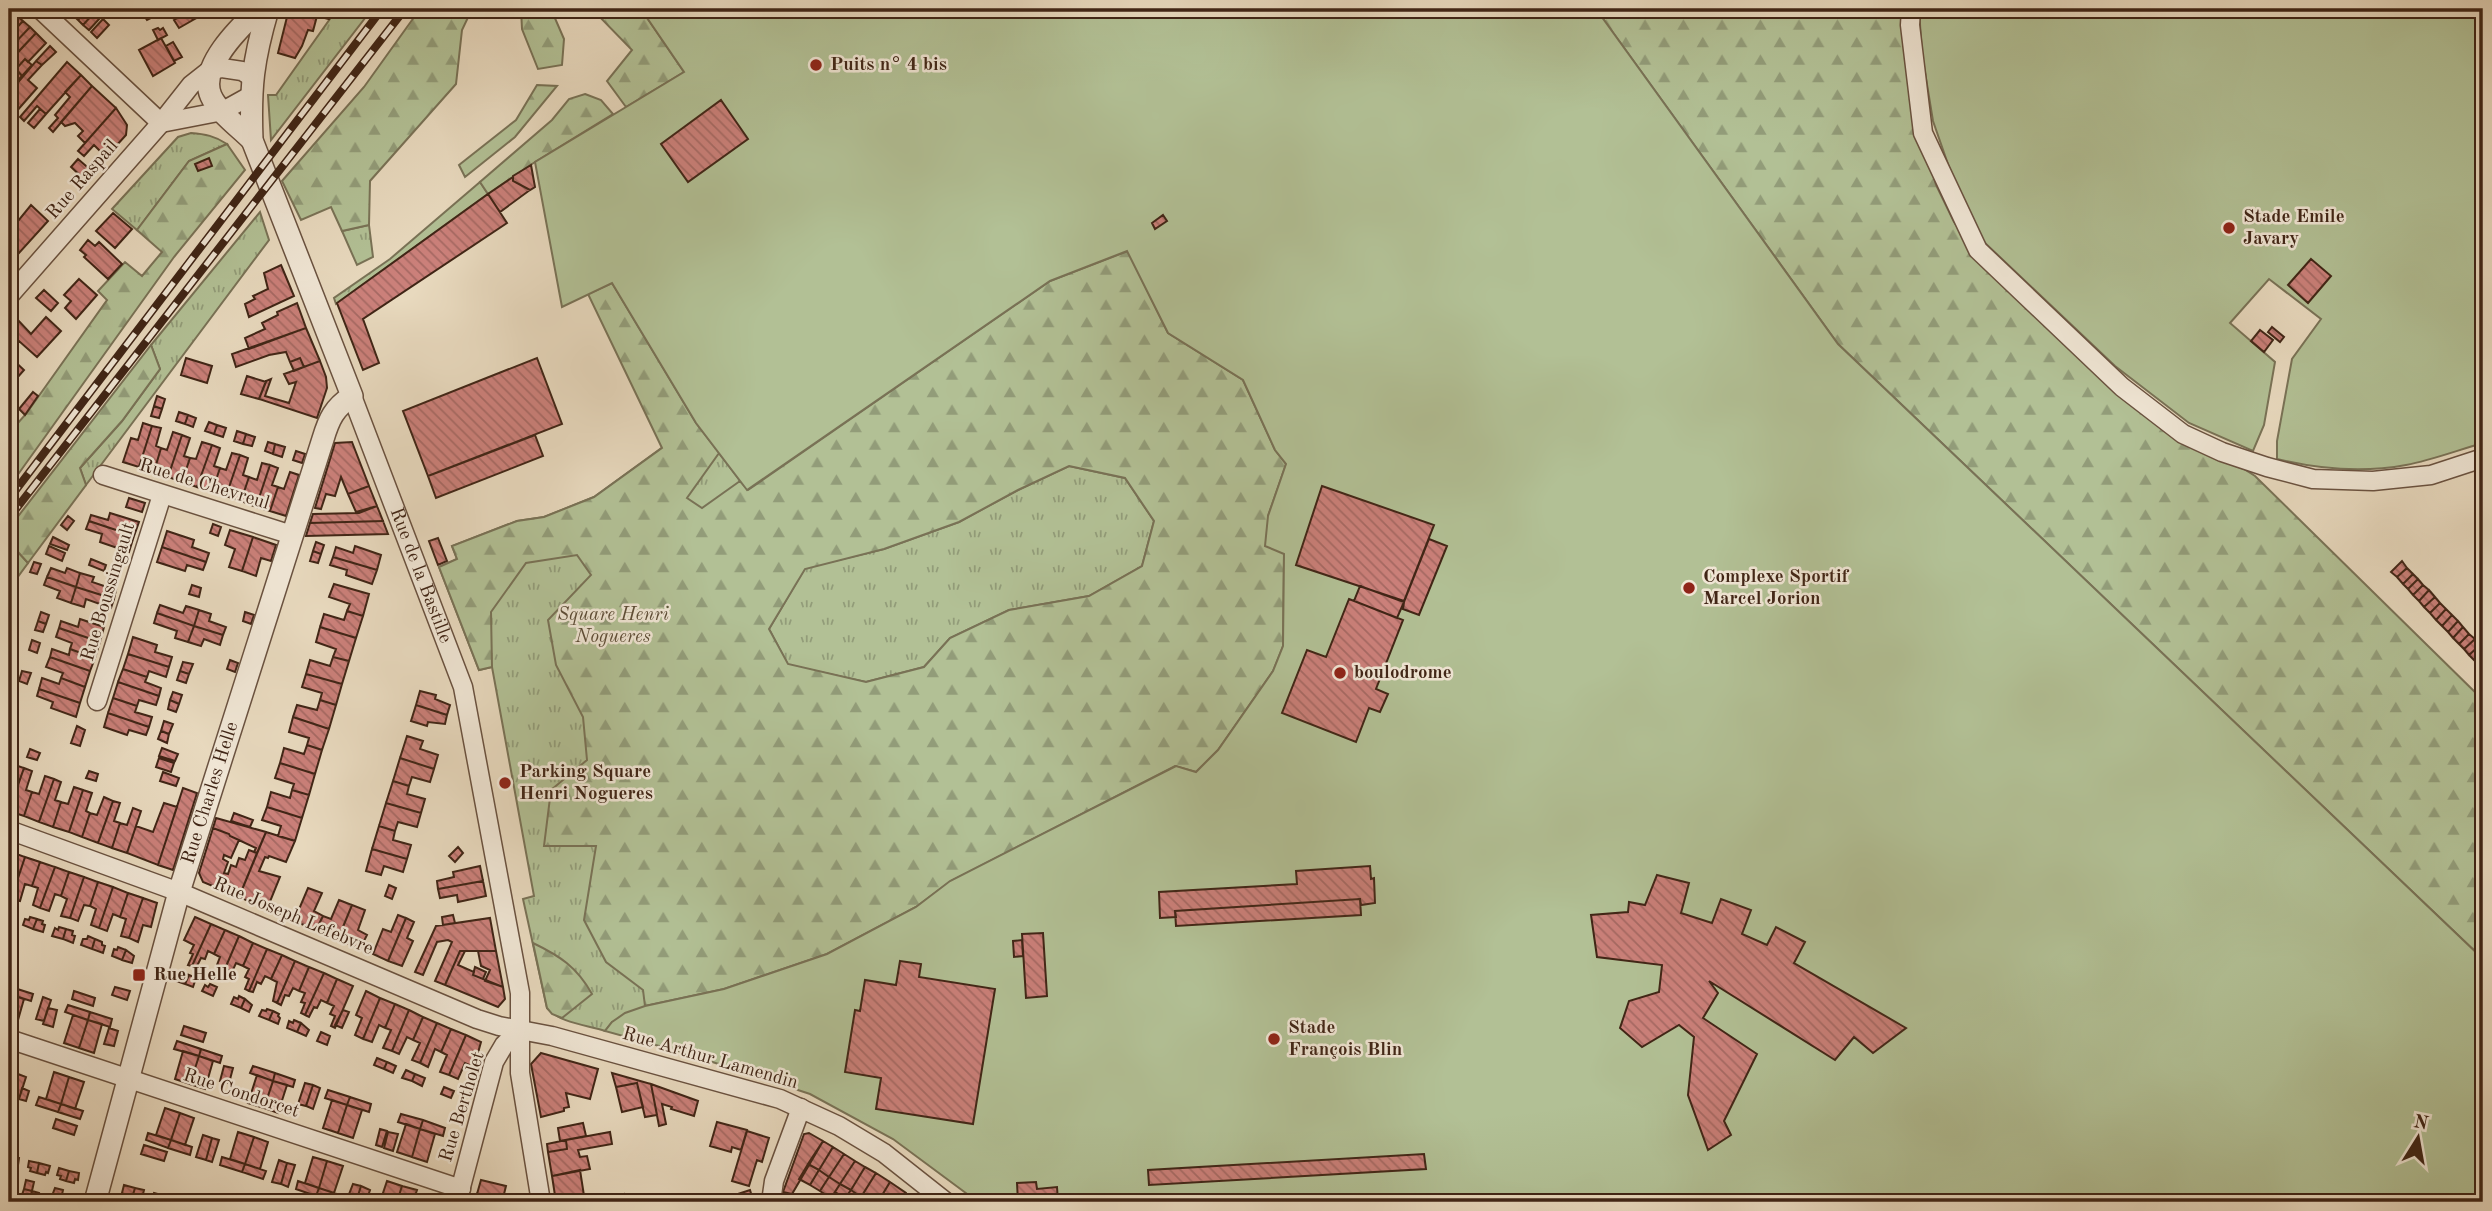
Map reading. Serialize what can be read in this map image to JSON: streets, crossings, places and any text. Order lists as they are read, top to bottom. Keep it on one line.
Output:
{"streets":{"street":["Rue Raspail","Rue de Chevreul","Rue de la Bastille","Rue Boussingault","Rue Charles Helle","Rue Joseph Lefebvre","Rue Arthur Lamendin","Rue Condorcet","Rue Bertholet"]},"crossings":[["Rue Raspail","Rue de la Bastille"],["Rue de Chevreul","Rue Boussingault"],["Rue de Chevreul","Rue Charles Helle"],["Rue de la Bastille","Rue Charles Helle"],["Rue de la Bastille","Rue Joseph Lefebvre"],["Rue de la Bastille","Rue Arthur Lamendin"],["Rue de la Bastille","Rue Bertholet"],["Rue Charles Helle","Rue Joseph Lefebvre"],["Rue Charles Helle","Rue Condorcet"],["Rue Joseph Lefebvre","Rue Arthur Lamendin"],["Rue Joseph Lefebvre","Rue Bertholet"],["Rue Arthur Lamendin","Rue Bertholet"],["Rue Condorcet","Rue Bertholet"]],"parks":["Square Henri Nogueres"],"places":{"other":["Puits n° 4 bis","Stade Emile Javary","Complexe Sportif Marcel Jorion","boulodrome","Parking Square Henri Nogueres","Stade François Blin"],"transit":["Rue Helle"]},"north":"top"}
